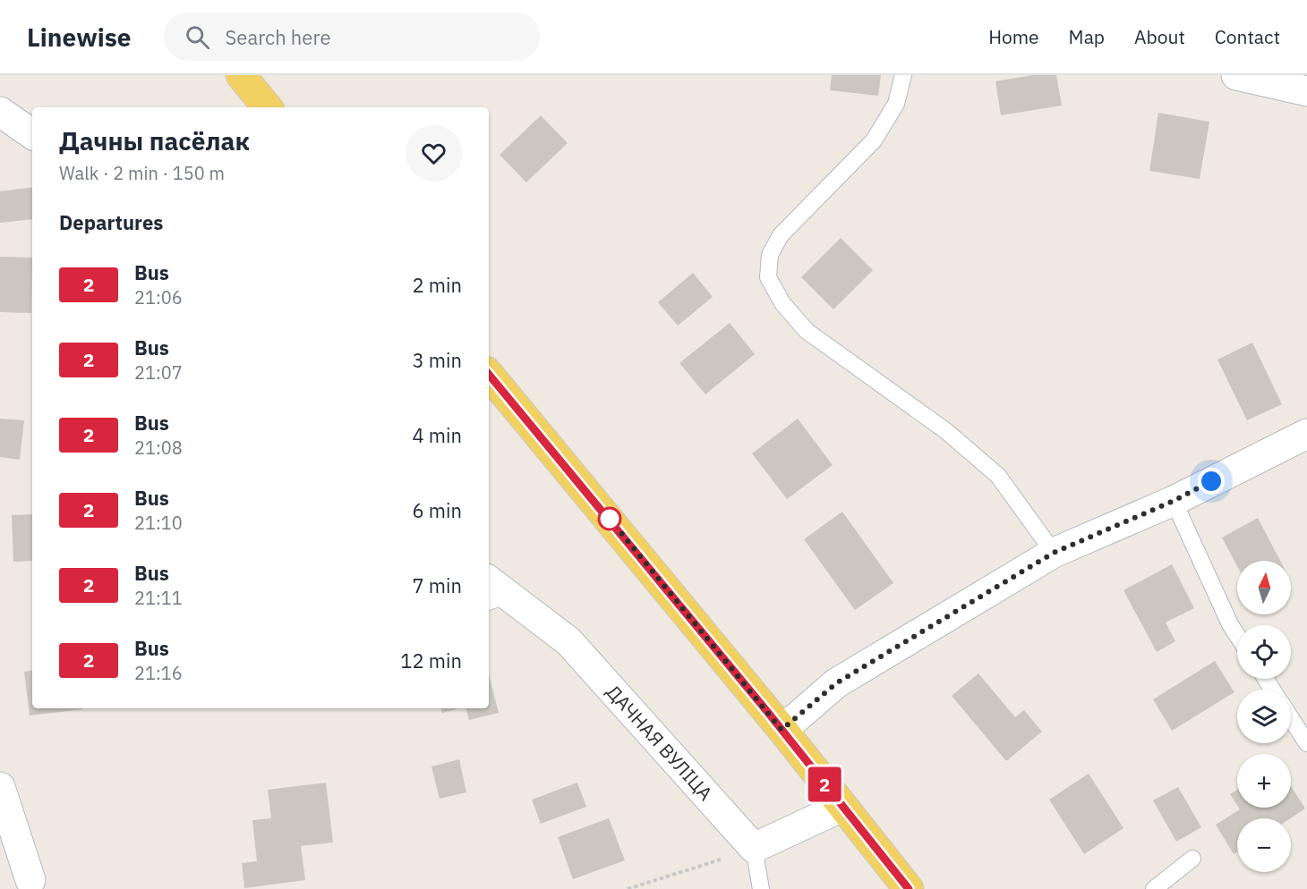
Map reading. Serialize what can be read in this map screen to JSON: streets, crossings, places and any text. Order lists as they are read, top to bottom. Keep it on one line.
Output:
{"streets":{"street":["ДАЧНАЯ ВУЛІЦА"]},"lines":["bus line 2"],"north":"top","page":{"header":"Linewise","search":"Search here","nav":["Home","Map","About","Contact"],"on_map":"2","heading":[["Дачны пасёлак","Walk · 2 min · 150 m"],"Departures"],"list":[{"mark":"2","name":"Bus","note":"21:06","value":"2 min"},{"mark":"2","name":"Bus","note":"21:07","value":"3 min"},{"mark":"2","name":"Bus","note":"21:08","value":"4 min"},{"mark":"2","name":"Bus","note":"21:10","value":"6 min"},{"mark":"2","name":"Bus","note":"21:11","value":"7 min"},{"mark":"2","name":"Bus","note":"21:16","value":"12 min"}],"map_buttons":["+","−"]}}
